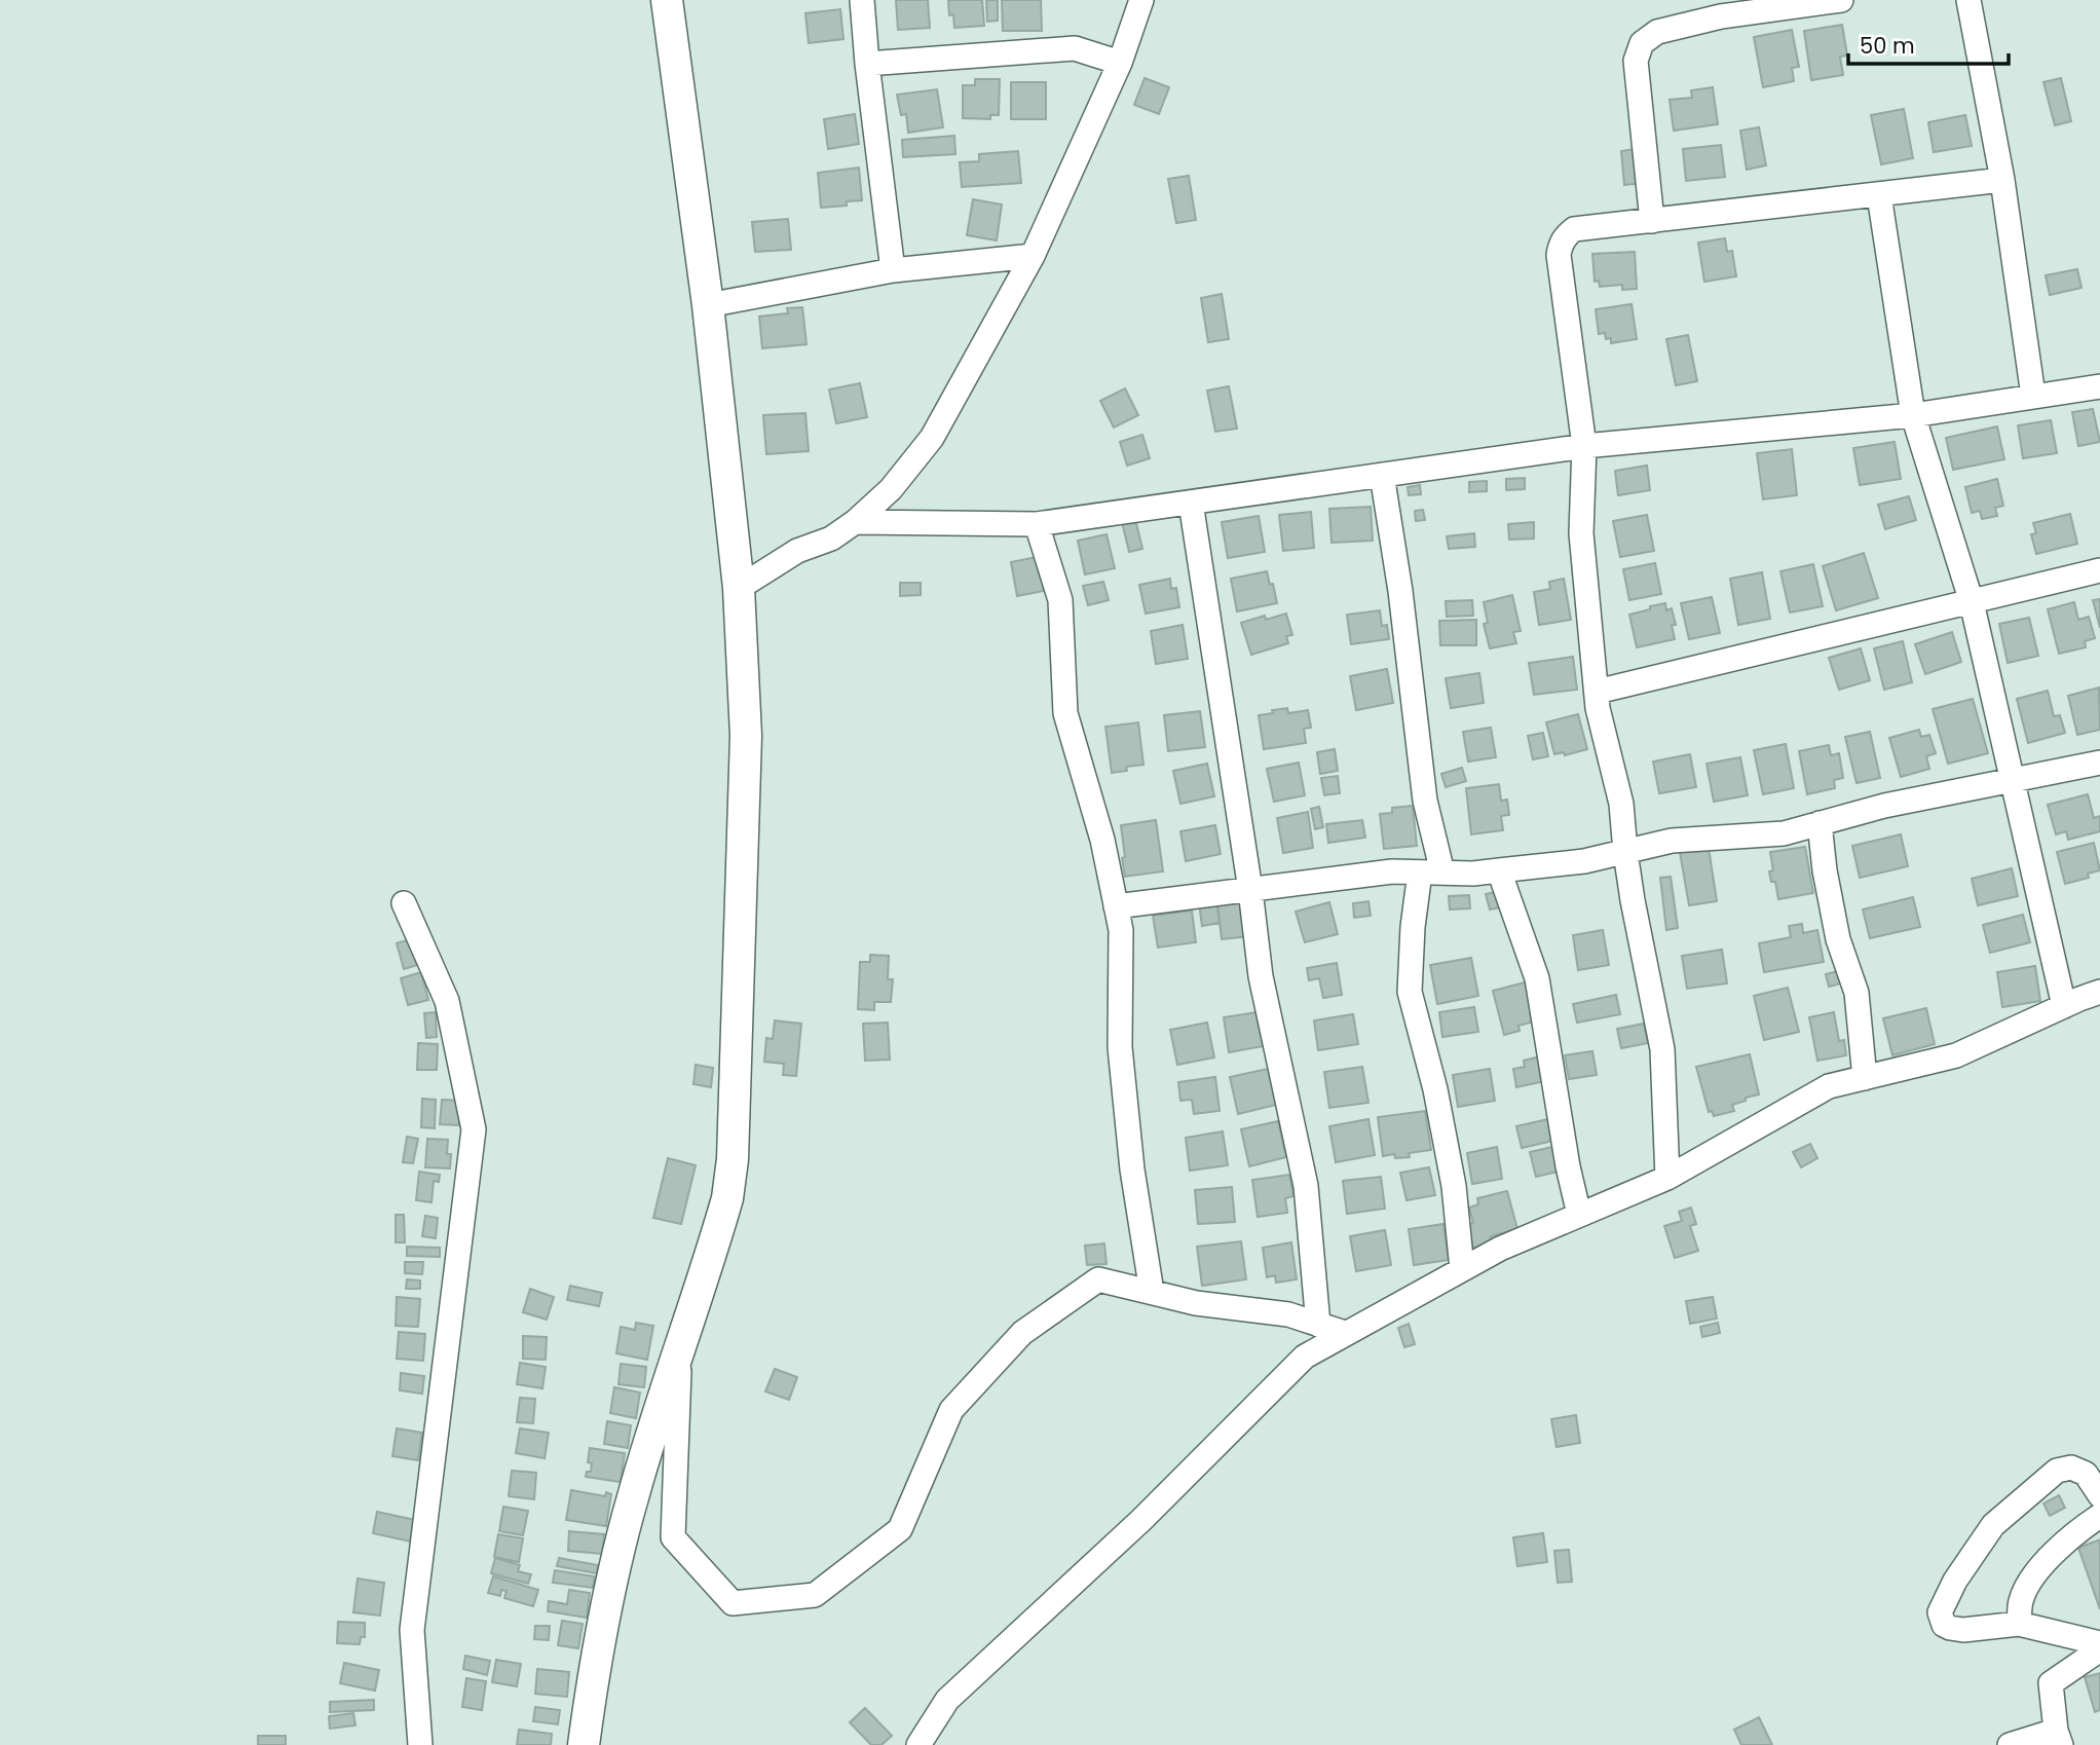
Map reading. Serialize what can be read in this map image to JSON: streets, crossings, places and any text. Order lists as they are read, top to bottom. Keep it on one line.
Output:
{"scale_bar":"50 m"}
